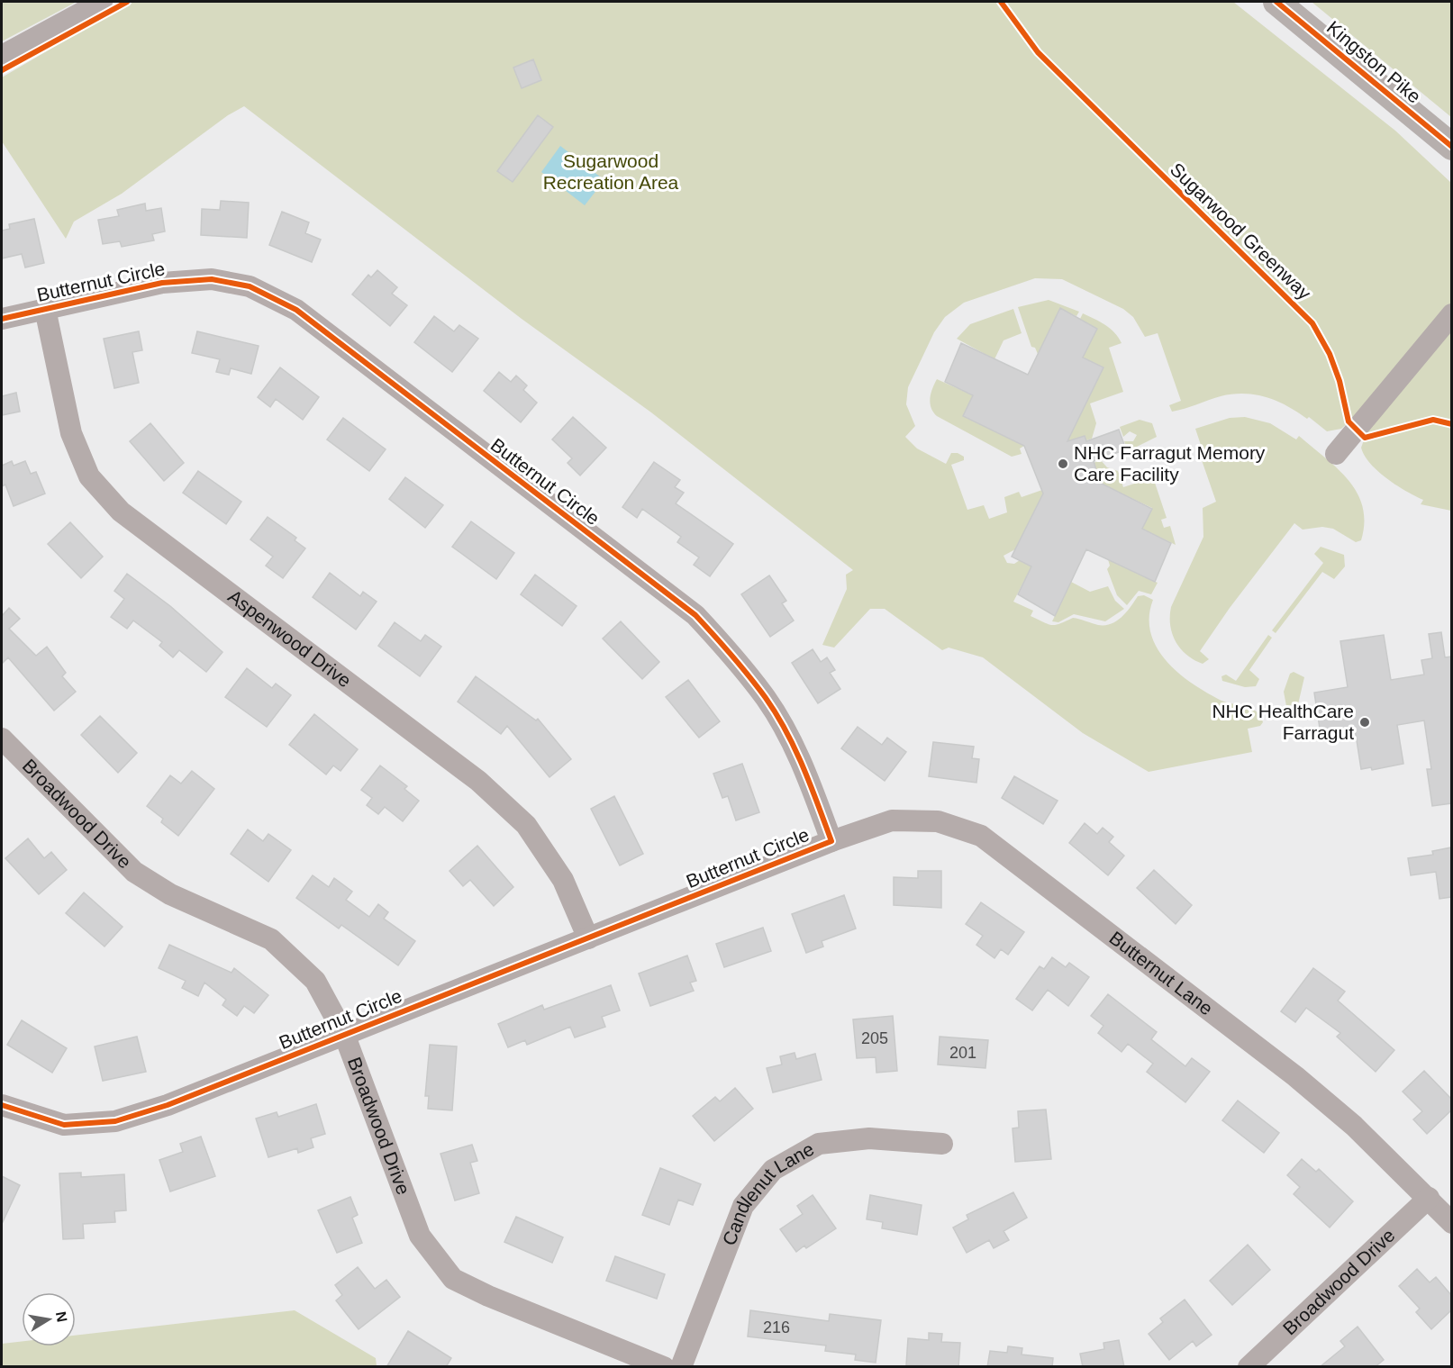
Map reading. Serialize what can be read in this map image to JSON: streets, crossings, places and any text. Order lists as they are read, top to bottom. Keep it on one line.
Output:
{"streets":{"main road":["Kingston Pike"],"street":["Butternut Circle","Aspenwood Drive","Broadwood Drive","Butternut Lane","Candlenut Lane"],"cycle path":["Sugarwood Greenway"]},"crossings":[["Butternut Circle","Aspenwood Drive"],["Butternut Circle","Broadwood Drive"],["Butternut Circle","Butternut Lane"],["Broadwood Drive","Butternut Lane"]],"parks":["Sugarwood Recreation Area"],"places":["NHC Farragut Memory Care Facility","NHC HealthCare Farragut"],"house_numbers":["205","201","216"],"north":"right"}
